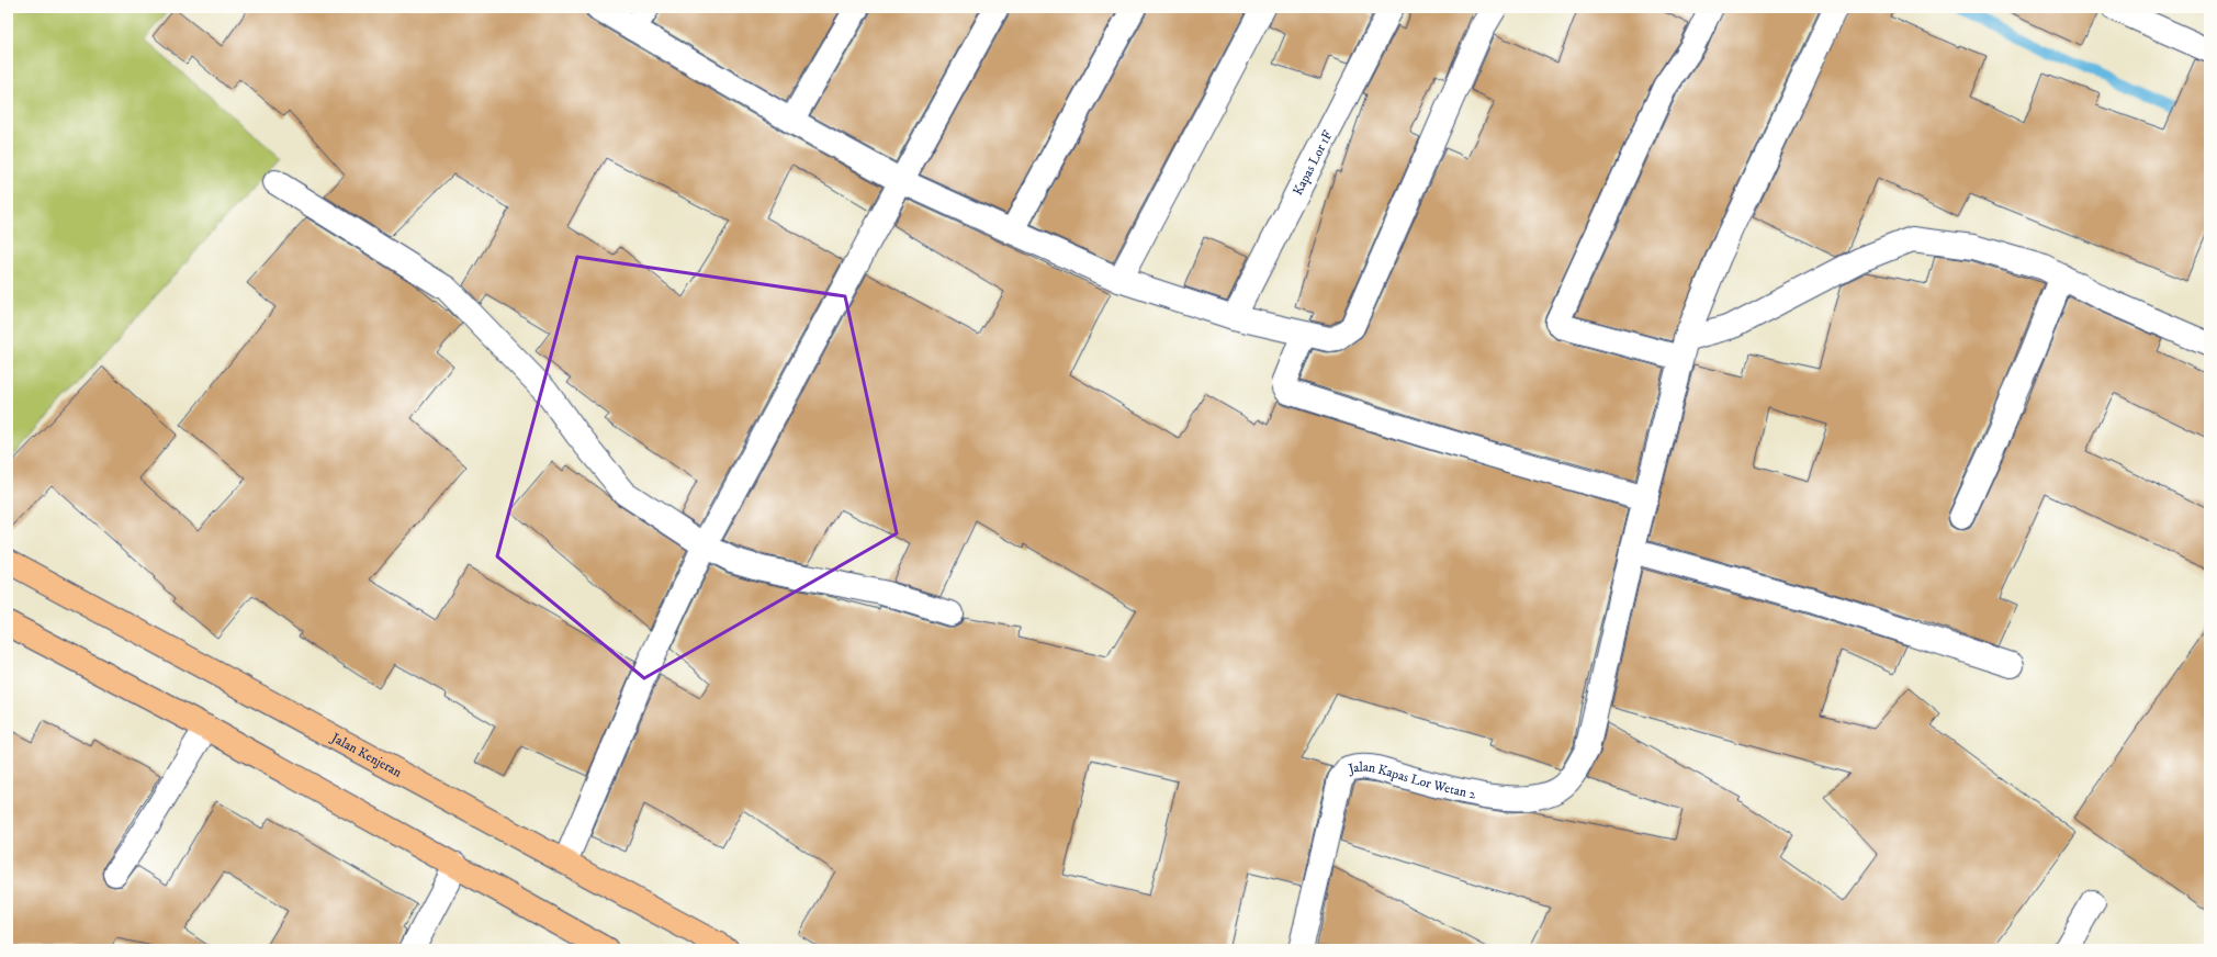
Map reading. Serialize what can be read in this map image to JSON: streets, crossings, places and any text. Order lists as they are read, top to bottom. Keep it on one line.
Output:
{"streets":{"highway":["Jalan Kenjeran"],"street":["Kapas Lor 1F","Jalan Kapas Lor Wetan 2"]}}
